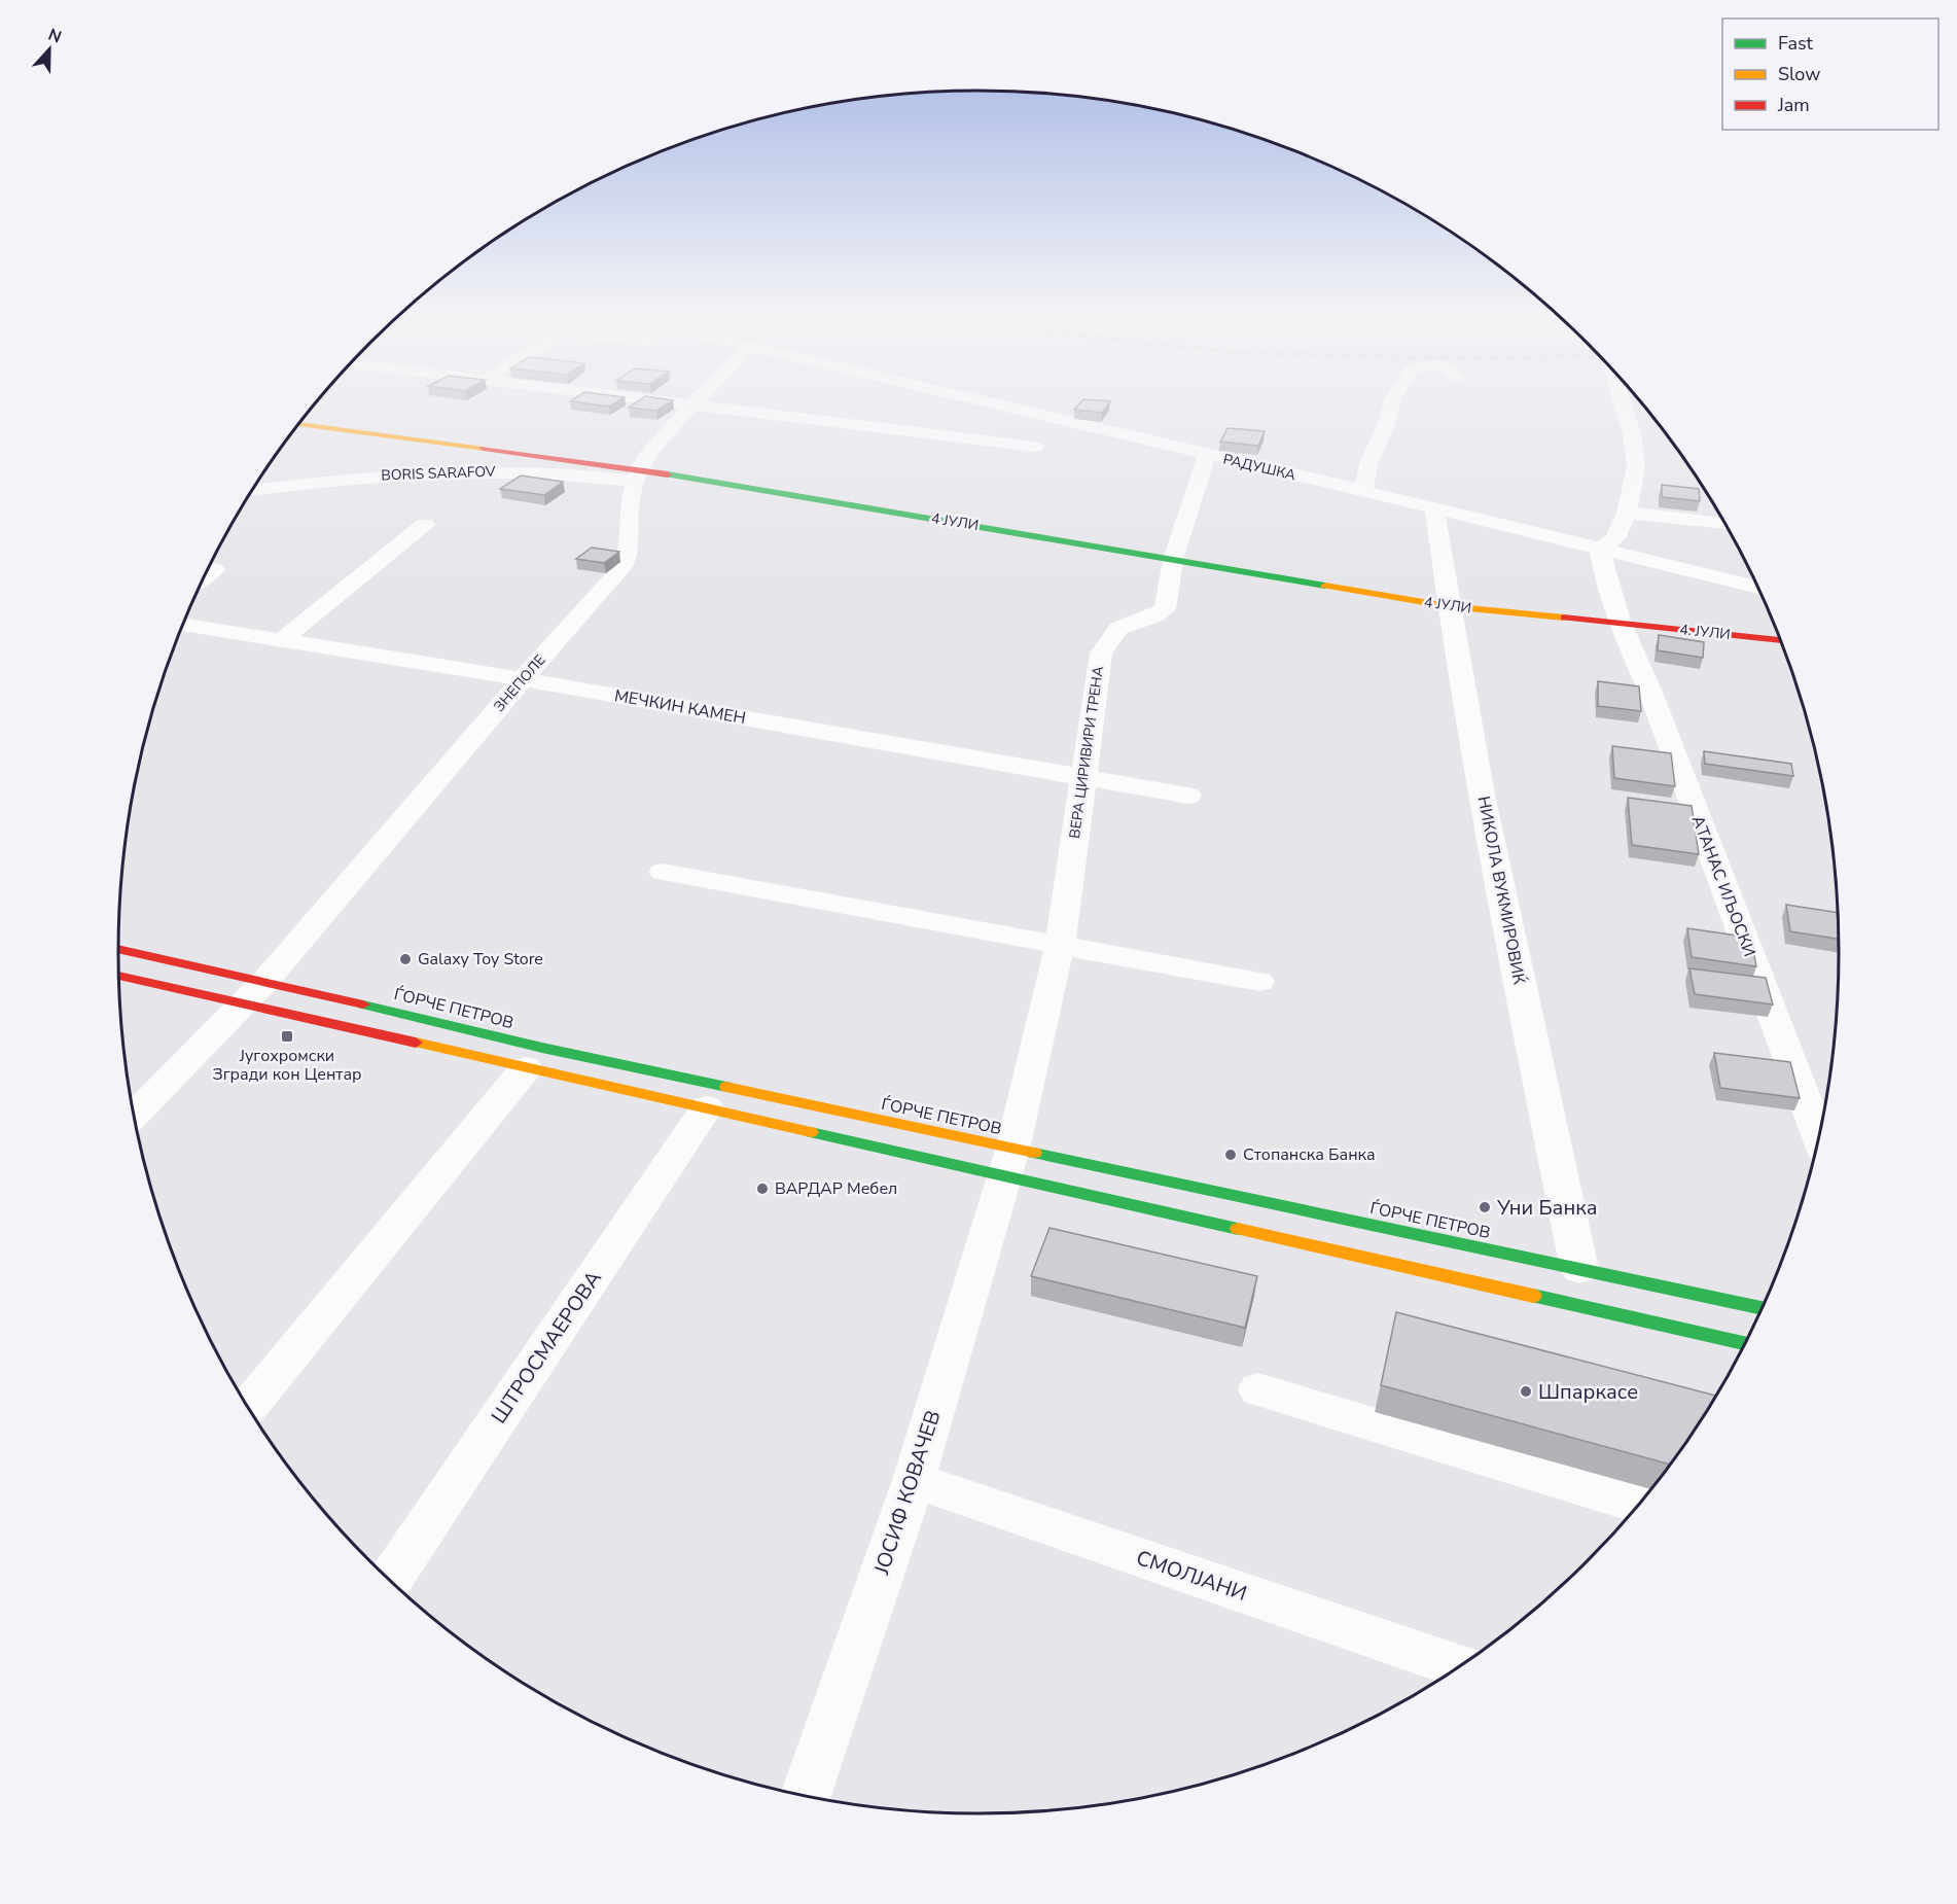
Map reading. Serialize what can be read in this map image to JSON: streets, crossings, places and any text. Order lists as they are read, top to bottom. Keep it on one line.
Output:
{"streets":{"street":["РАДУШКА","BORIS SARAFOV","4 ЈУЛИ","4. ЈУЛИ","ЗНЕПОЛЕ","МЕЧКИН КАМЕН","ВЕРА ЦИРИВИРИ ТРЕНА","AТАНАС ИЉОСКИ","НИКОЛА ВУКМИРОВИЌ","ЃОРЧЕ ПЕТРОВ","ШТРОСМАЕРОВА","ЈОСИФ КОВАЧЕВ","СМОЛЈАНИ"]},"crossings":[["РАДУШКА","ВЕРА ЦИРИВИРИ ТРЕНА"],["РАДУШКА","НИКОЛА ВУКМИРОВИЌ"],["BORIS SARAFOV","4 ЈУЛИ"],["BORIS SARAFOV","ЗНЕПОЛЕ"],["4 ЈУЛИ","4. ЈУЛИ"],["4 ЈУЛИ","ЗНЕПОЛЕ"],["4 ЈУЛИ","ВЕРА ЦИРИВИРИ ТРЕНА"],["4 ЈУЛИ","AТАНАС ИЉОСКИ"],["4 ЈУЛИ","НИКОЛА ВУКМИРОВИЌ"],["4. ЈУЛИ","AТАНАС ИЉОСКИ"],["ЗНЕПОЛЕ","МЕЧКИН КАМЕН"],["ЗНЕПОЛЕ","ЃОРЧЕ ПЕТРОВ"],["МЕЧКИН КАМЕН","ВЕРА ЦИРИВИРИ ТРЕНА"],["ВЕРА ЦИРИВИРИ ТРЕНА","ЃОРЧЕ ПЕТРОВ"],["ВЕРА ЦИРИВИРИ ТРЕНА","ЈОСИФ КОВАЧЕВ"],["НИКОЛА ВУКМИРОВИЌ","ЃОРЧЕ ПЕТРОВ"],["ЃОРЧЕ ПЕТРОВ","ШТРОСМАЕРОВА"],["ЃОРЧЕ ПЕТРОВ","ЈОСИФ КОВАЧЕВ"],["ЈОСИФ КОВАЧЕВ","СМОЛЈАНИ"]],"places":{"other":["Galaxy Toy Store","Стопанска Банка","ВАРДАР Мебел","Уни Банка","Шпаркасе"],"transit":["Југохромски Згради кон Центар"]},"legend":["Fast","Slow","Jam"],"north":"top"}
